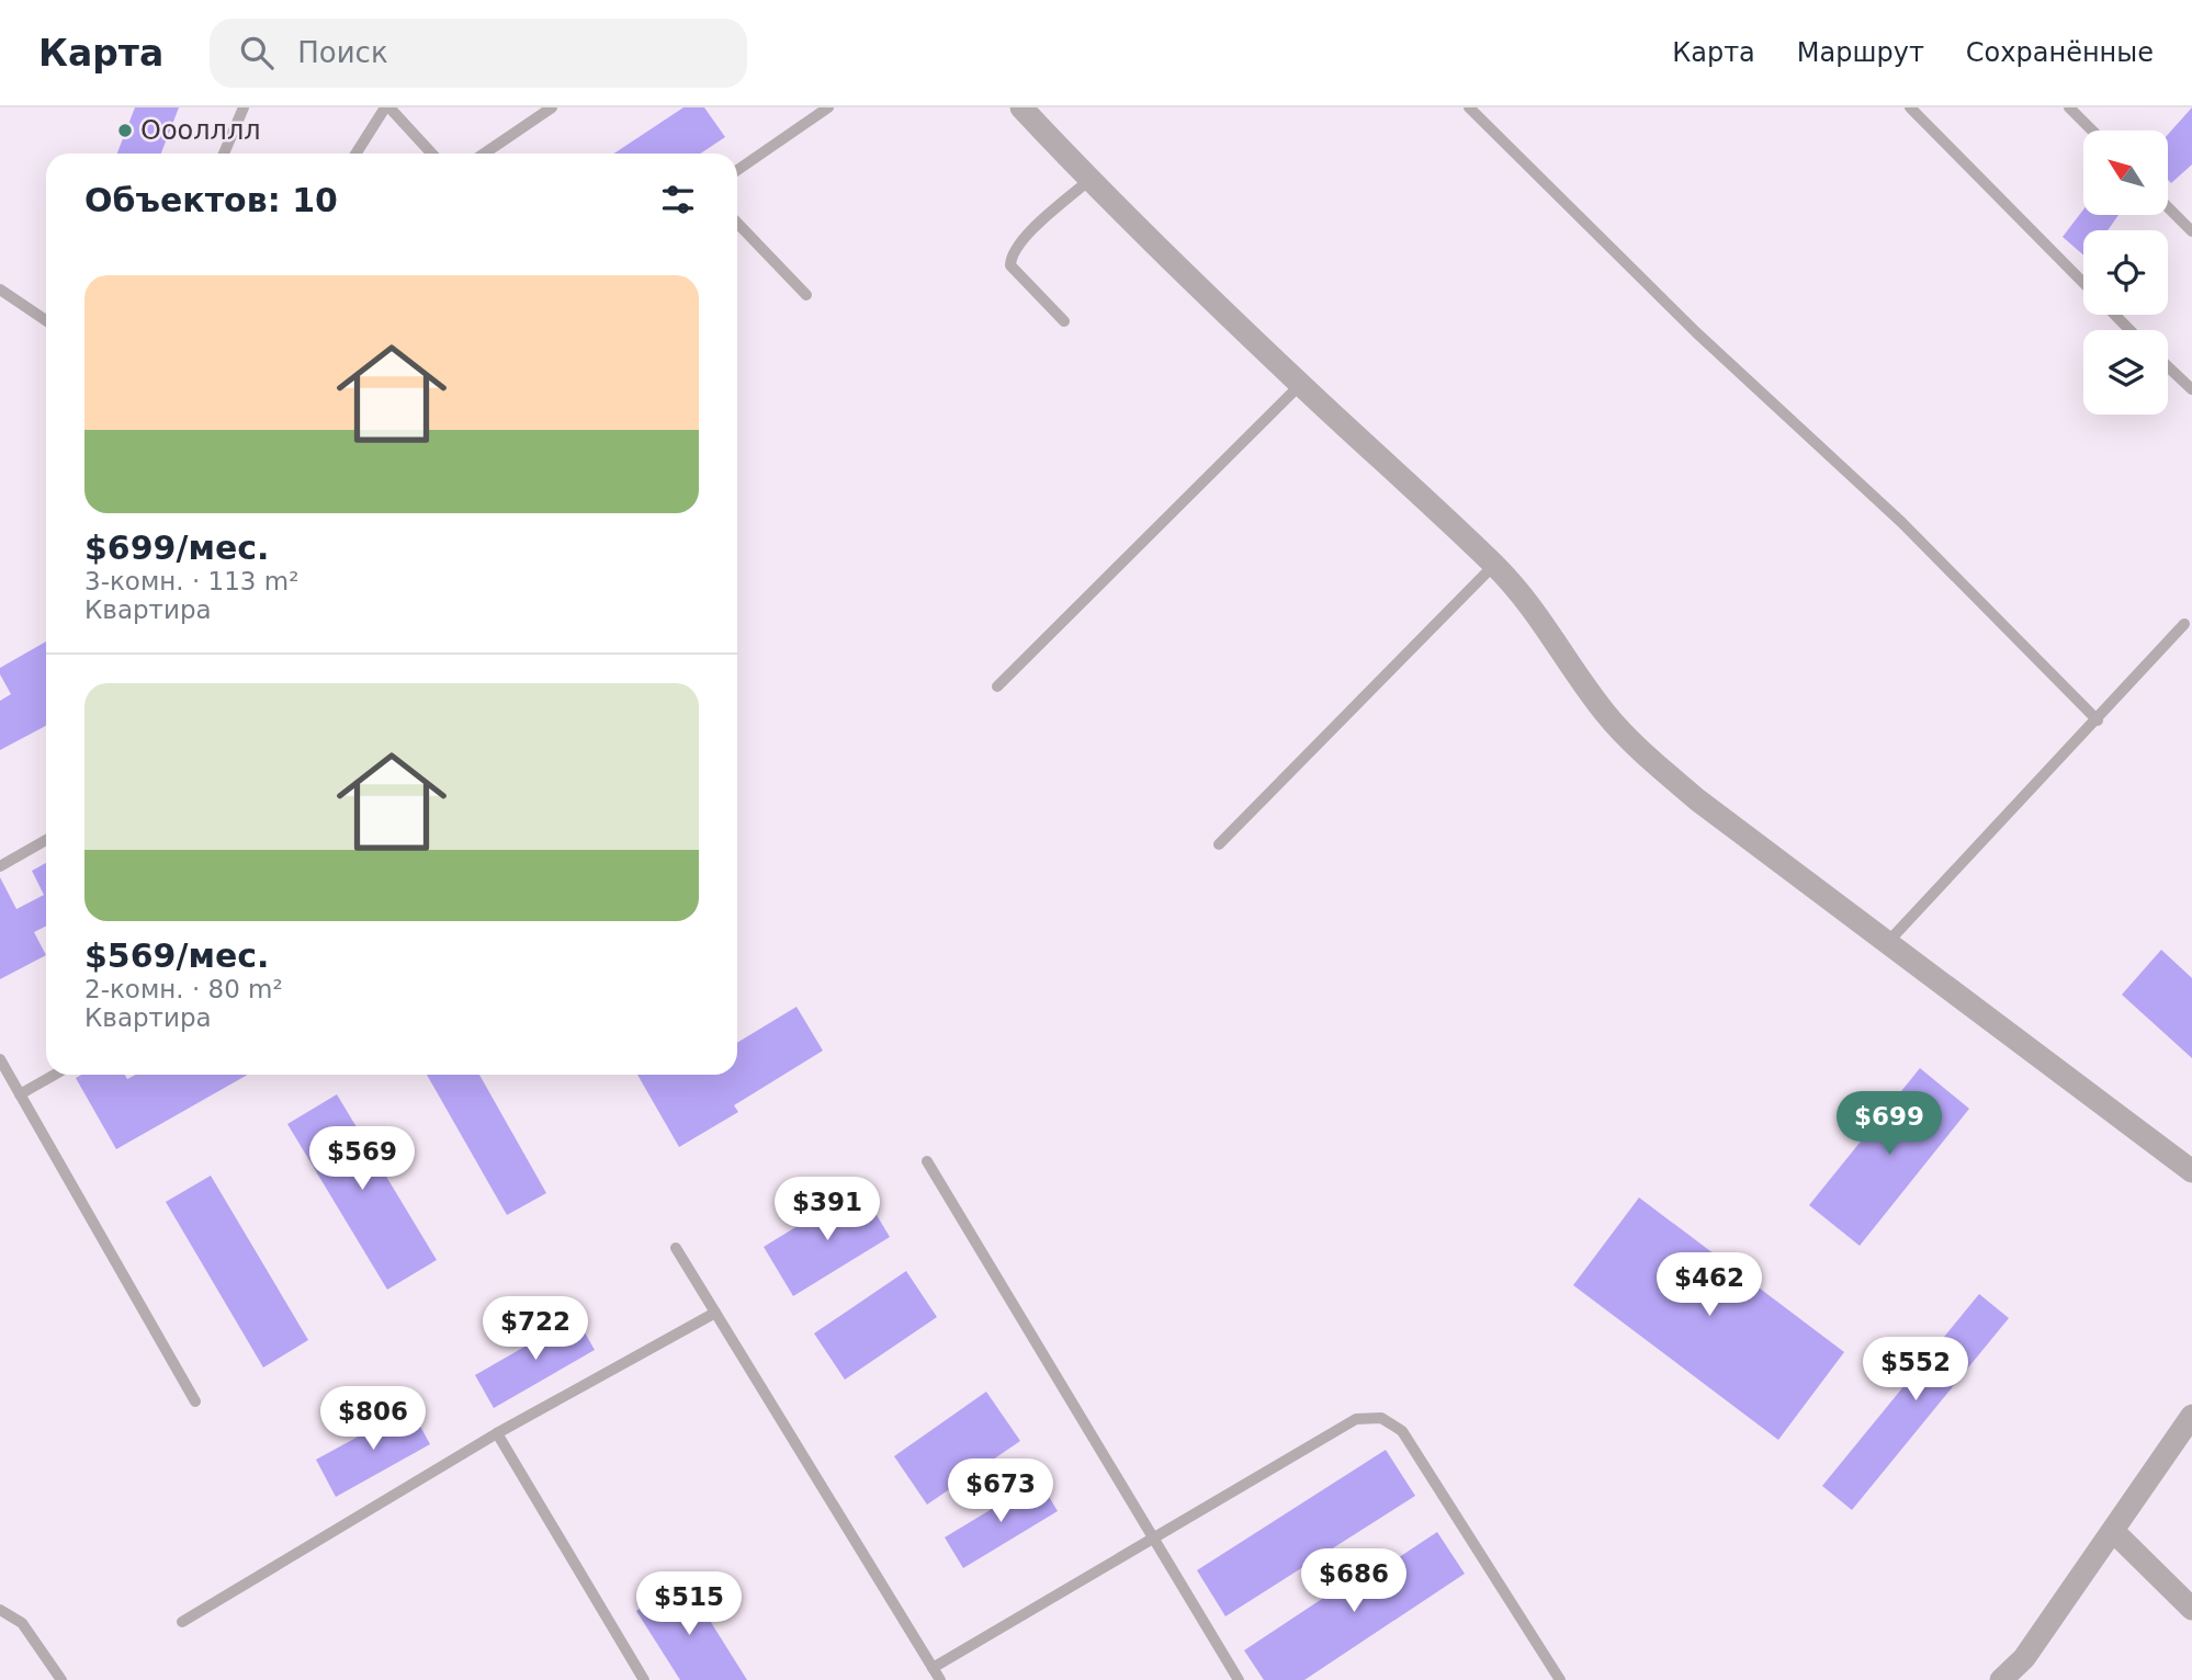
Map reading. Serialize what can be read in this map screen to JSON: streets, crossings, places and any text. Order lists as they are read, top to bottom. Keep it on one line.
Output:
{"places":["Ооолллл"],"north":"top left","page":{"header":"Карта","search":"Поиск","nav":["Карта","Маршрут","Сохранённые"],"heading":"Объектов: 10","list":[{"name":"$699/мес.","note":"3-комн. · 113 m² · Квартира"},{"name":"$569/мес.","note":"2-комн. · 80 m² · Квартира"}],"price":["$699","$569","$391","$462","$722","$552","$806","$673","$686","$515"]}}
